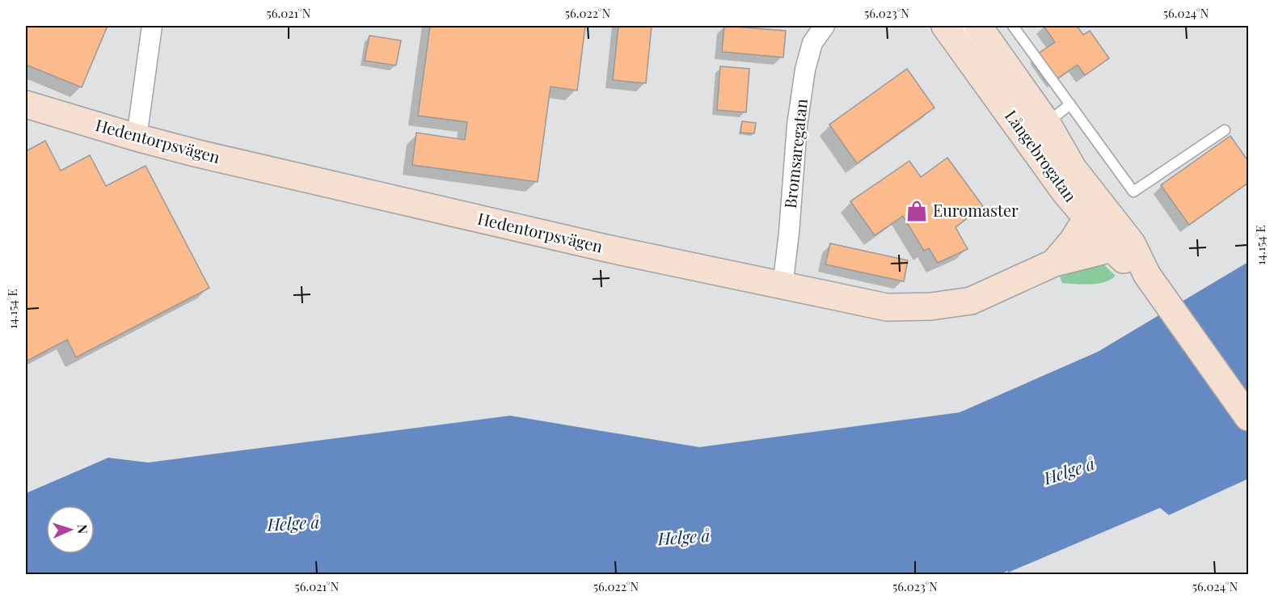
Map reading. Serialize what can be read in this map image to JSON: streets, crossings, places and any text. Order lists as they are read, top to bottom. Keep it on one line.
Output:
{"streets":{"street":["Hedentorpsvägen","Bromsaregatan","Långebrogatan"]},"crossings":[["Hedentorpsvägen","Bromsaregatan"],["Hedentorpsvägen","Långebrogatan"]],"water":["Helge å"],"places":{"shop":["Euromaster"]},"north":"right","coordinates":["56.021°N","56.022°N","56.023°N","56.024°N","14.154°E"]}
